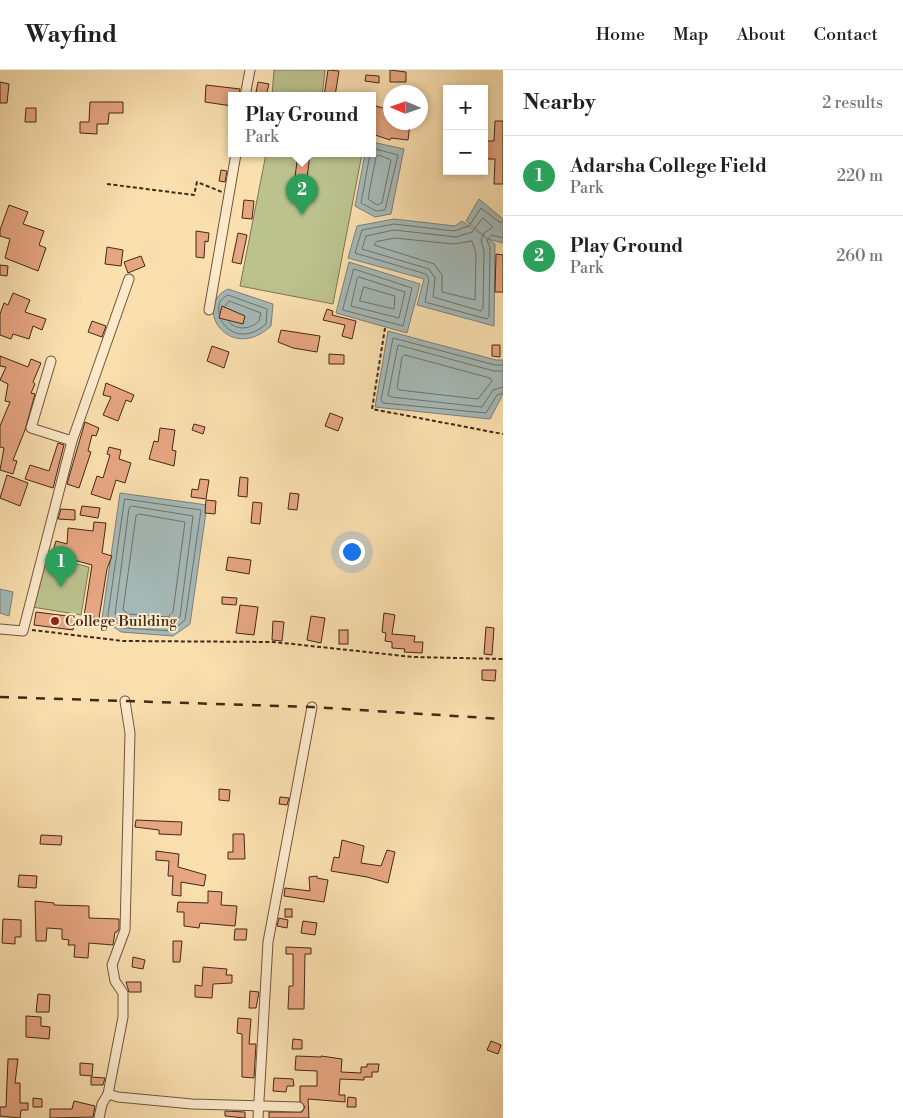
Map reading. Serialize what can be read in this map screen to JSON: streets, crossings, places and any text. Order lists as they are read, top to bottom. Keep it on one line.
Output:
{"places":["College Building"],"north":"left","page":{"header":"Wayfind","nav":["Home","Map","About","Contact"],"heading":["Nearby","2 results"],"map_buttons":["+","−"],"popup":["Play Ground","Park"],"list":[{"mark":"1","name":"Adarsha College Field","note":"Park","value":"220 m"},{"mark":"2","name":"Play Ground","note":"Park","value":"260 m"}],"pins":["2","1"]}}
